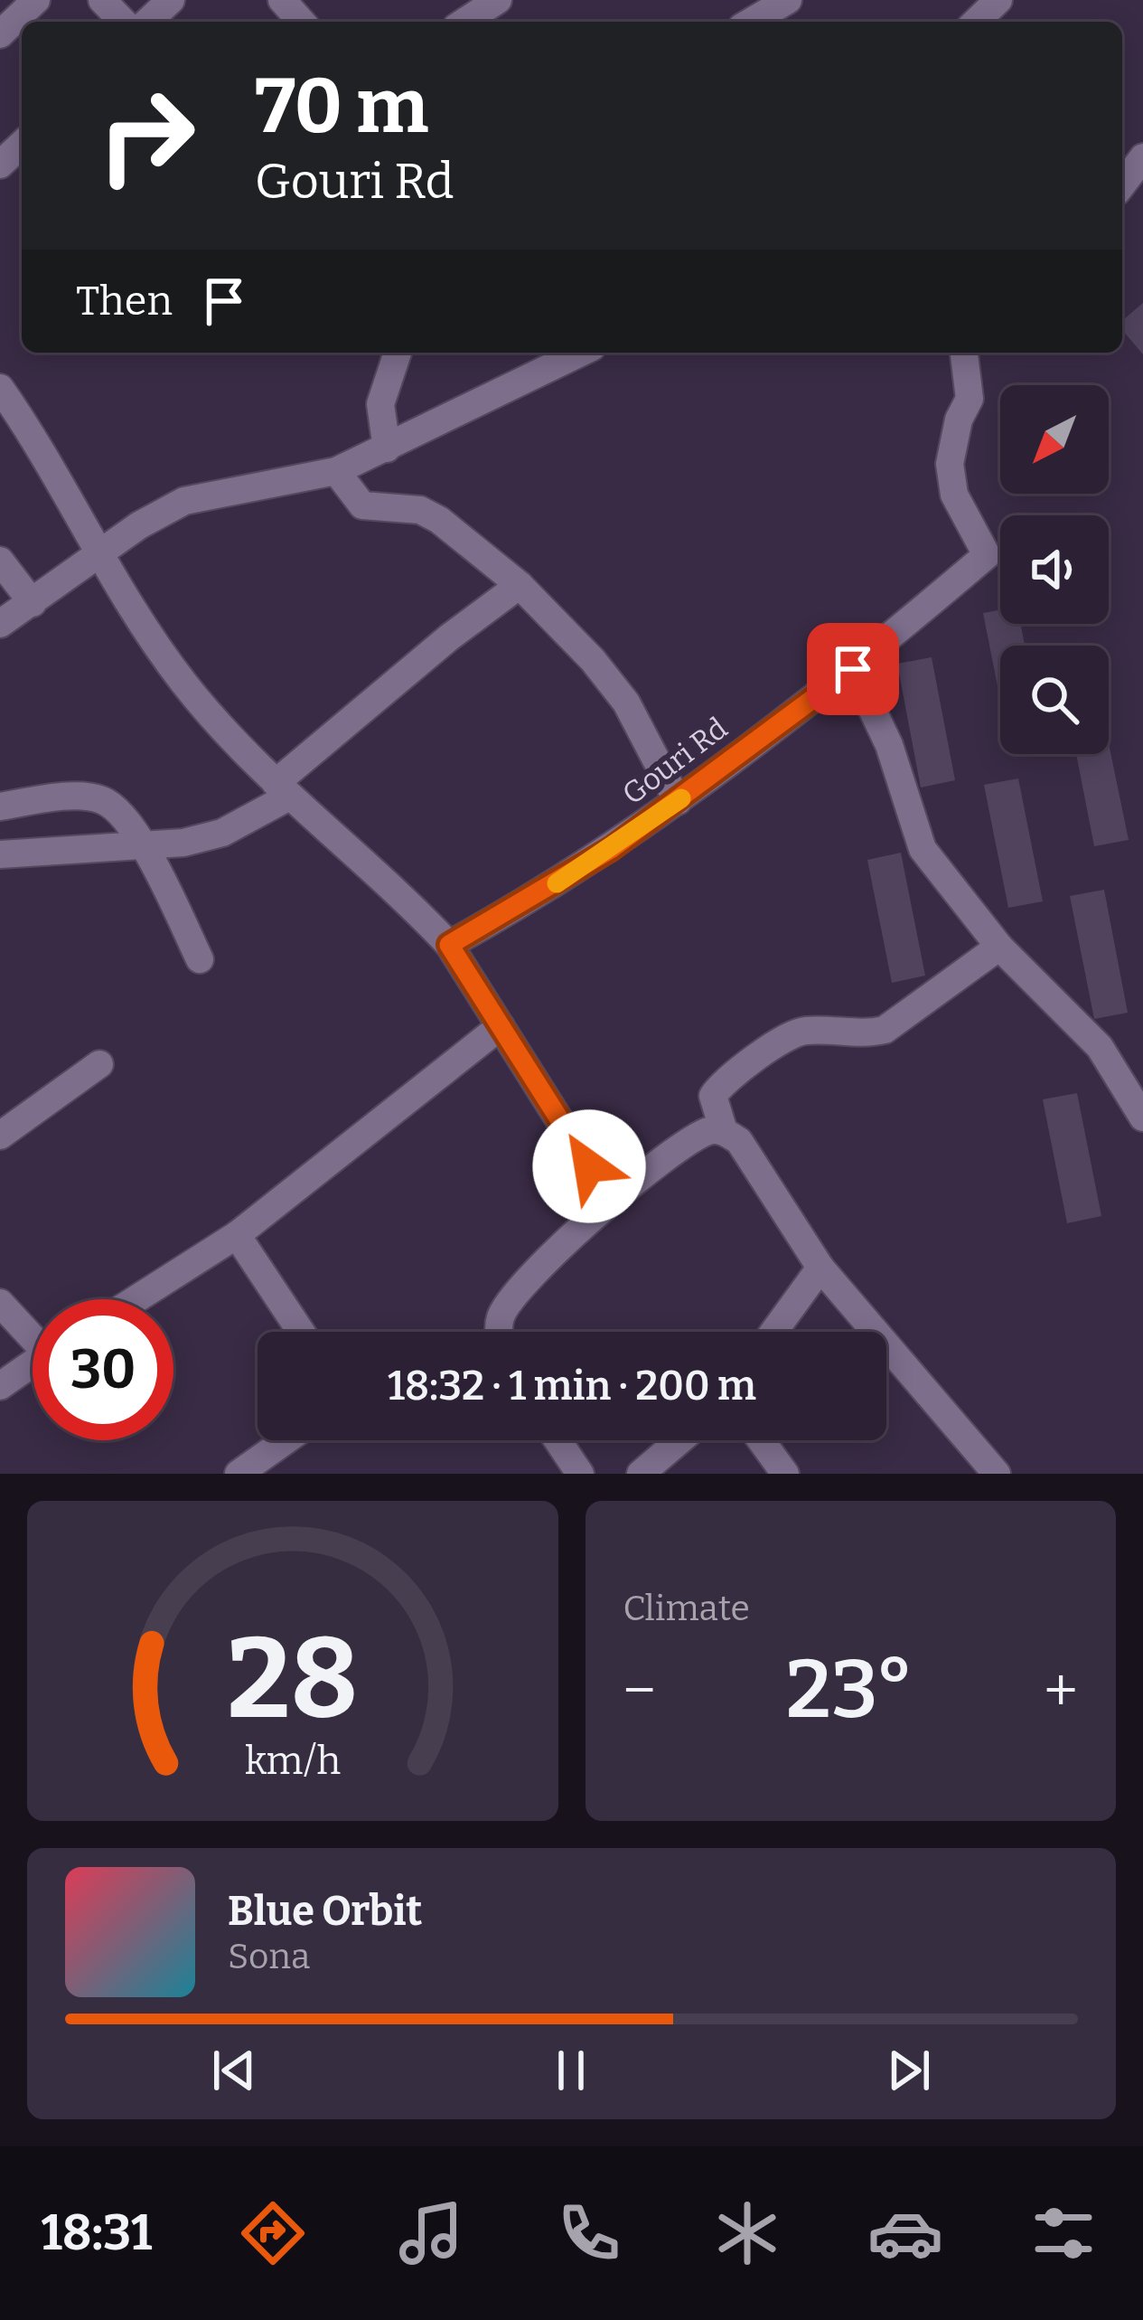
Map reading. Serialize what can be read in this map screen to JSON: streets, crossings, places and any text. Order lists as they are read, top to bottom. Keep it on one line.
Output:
{"streets":{"street":["Gouri Rd"]},"north":"bottom left","page":{"turn":["70 m","Gouri Rd"],"then":"Then","limit":"30","trip":"18:32 · 1 min · 200 m","tile":"Climate","heat":["−","23°","+"],"song":["Blue Orbit","Sona"],"tabs":"18:31","gauge":["28","km/h"]}}
